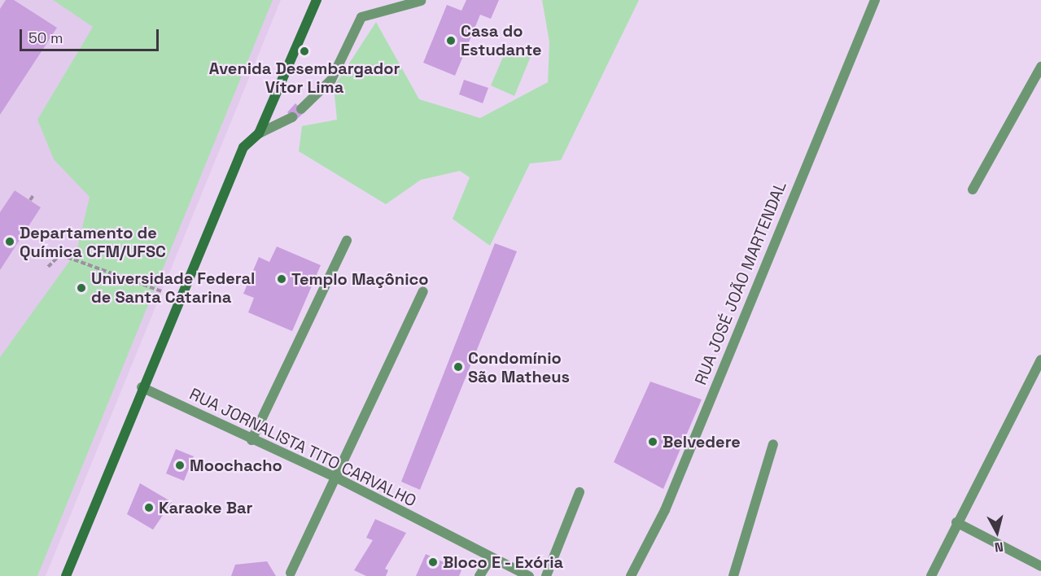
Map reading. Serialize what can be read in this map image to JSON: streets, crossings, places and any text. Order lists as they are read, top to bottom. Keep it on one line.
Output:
{"streets":{"street":["RUA JOSÉ JOÃO MARTENDAL","RUA JORNALISTA TITO CARVALHO"]},"places":["Casa do Estudante","Avenida Desembargador Vítor Lima","Departamento de Química CFM/UFSC","Templo Maçônico","Universidade Federal de Santa Catarina","Condomínio São Matheus","Belvedere","Moochacho","Karaoke Bar","Bloco E - Exória"],"scale_bar":"50 m","north":"bottom"}
